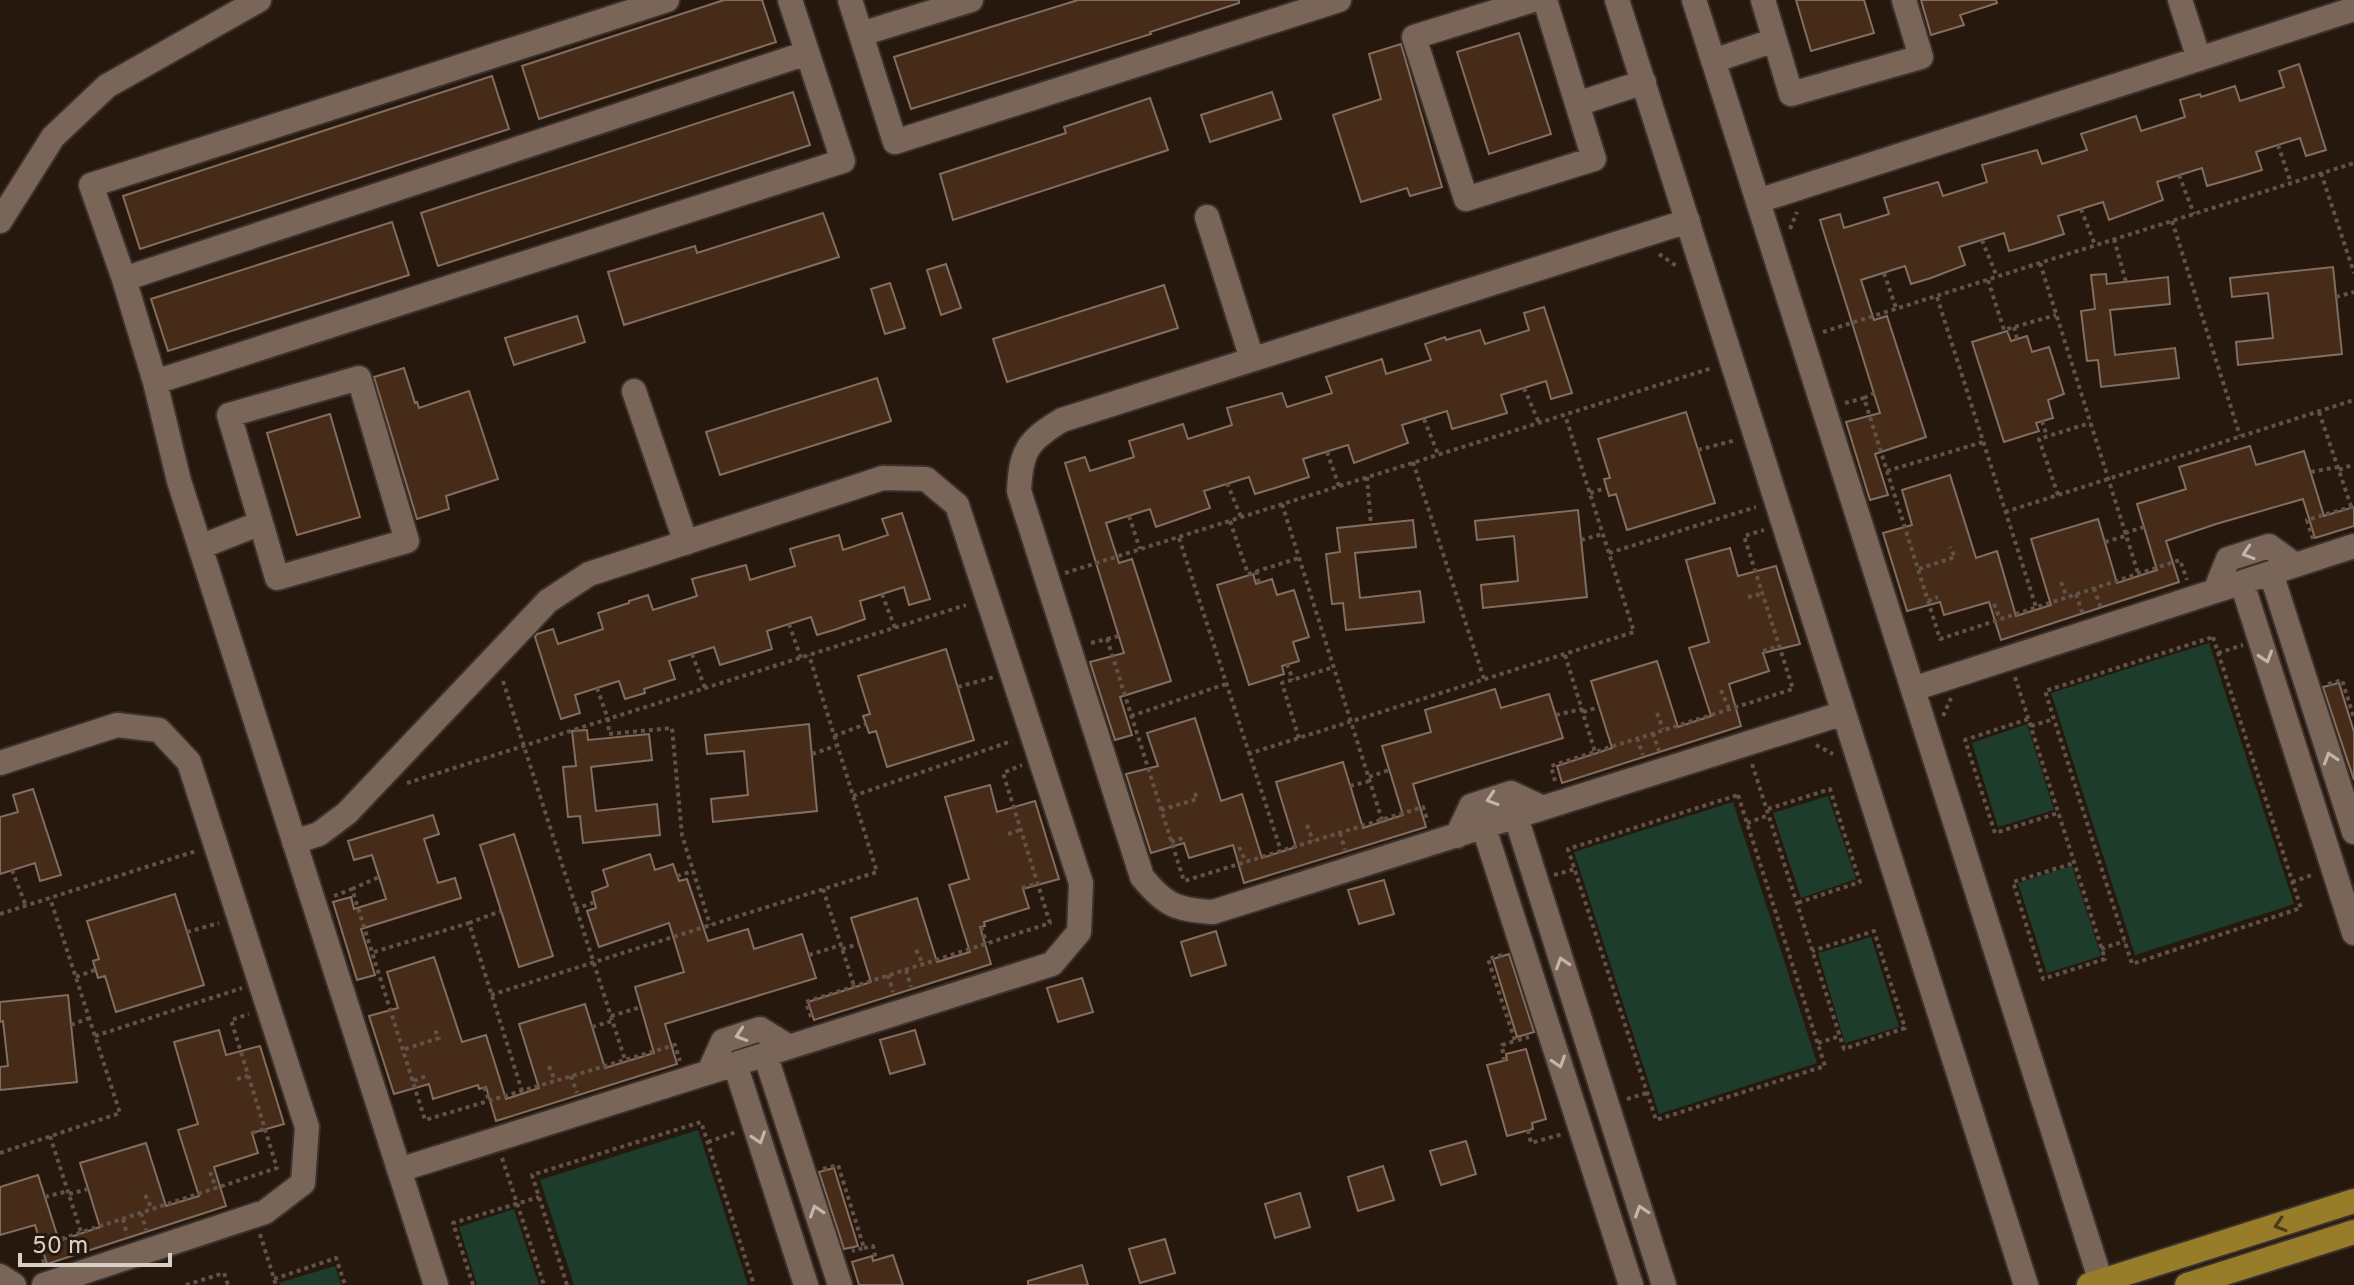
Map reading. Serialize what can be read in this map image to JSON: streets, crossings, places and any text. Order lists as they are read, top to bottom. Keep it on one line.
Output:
{"scale_bar":"50 m"}
